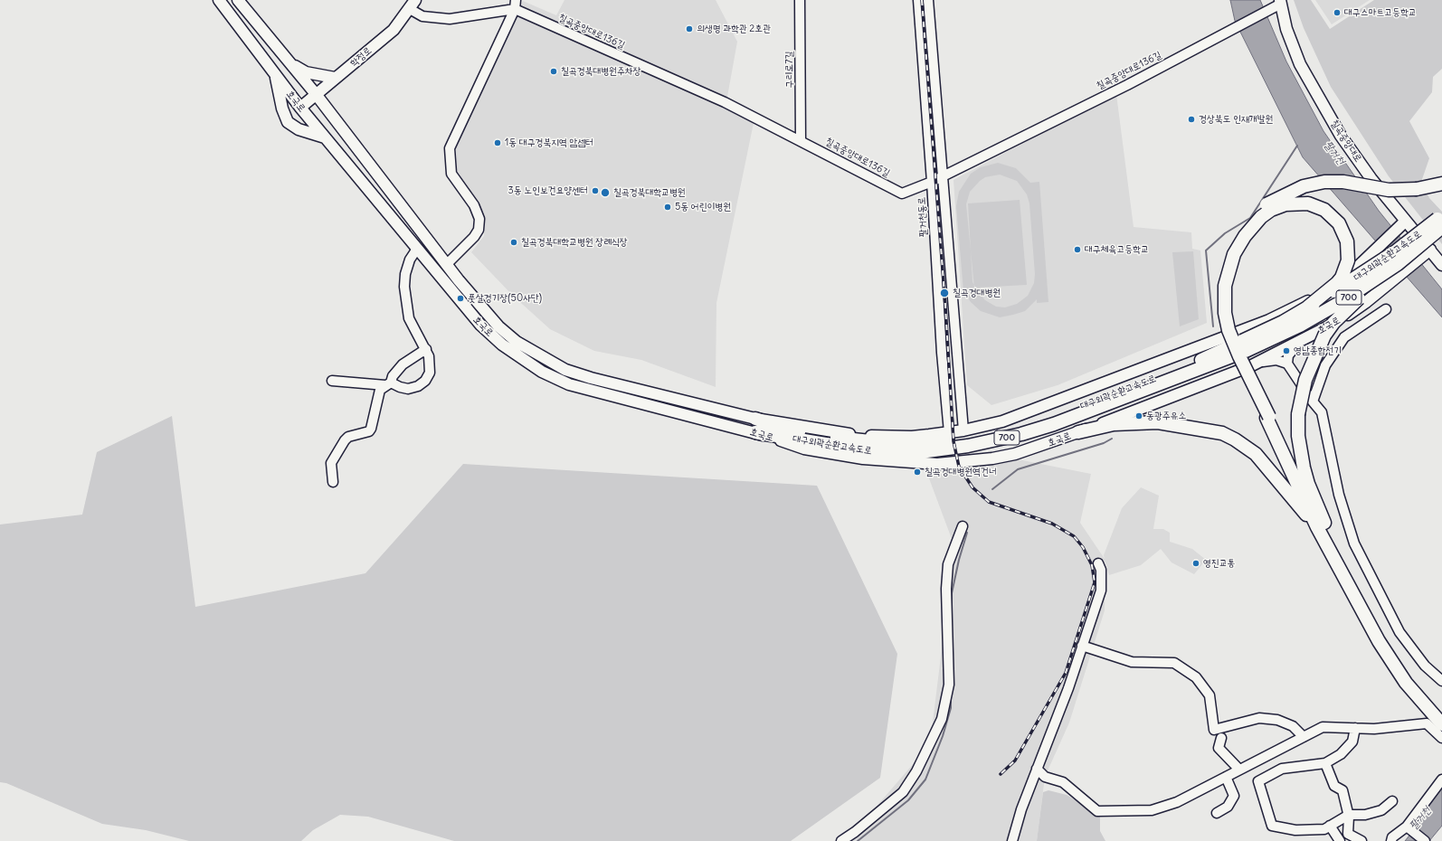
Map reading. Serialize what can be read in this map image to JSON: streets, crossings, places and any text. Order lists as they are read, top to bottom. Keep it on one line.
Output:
{"streets":{"highway":["대구외곽순환고속도로","700"],"main road":["학정로","호국로","칠곡중앙대로"],"street":["칠곡중앙대로136길","구리로7길","팔거천동로"]},"crossings":[["칠곡중앙대로136길","구리로7길"],["칠곡중앙대로136길","칠곡중앙대로"],["칠곡중앙대로136길","팔거천동로"],["학정로","호국로"],["호국로","칠곡중앙대로"],["호국로","팔거천동로"],["호국로","대구외곽순환고속도로"]],"water":["팔거천"],"places":["대구스마트고등학교","의생명 과학관 2호관","칠곡경북대병원주차장","경상북도 인재개발원","1동 대구경북지역 암셈터","3동 노인보건요양센터","칠곡경북대학교병원","5동 어린이병원","칠곡경북대학교병원 장례식장","대구체육고등학교","칠곡경대병원","풋살경기장(50사단)","영남종합전기","동광주유소","칠곡경대병원역건너","영진교통"]}
